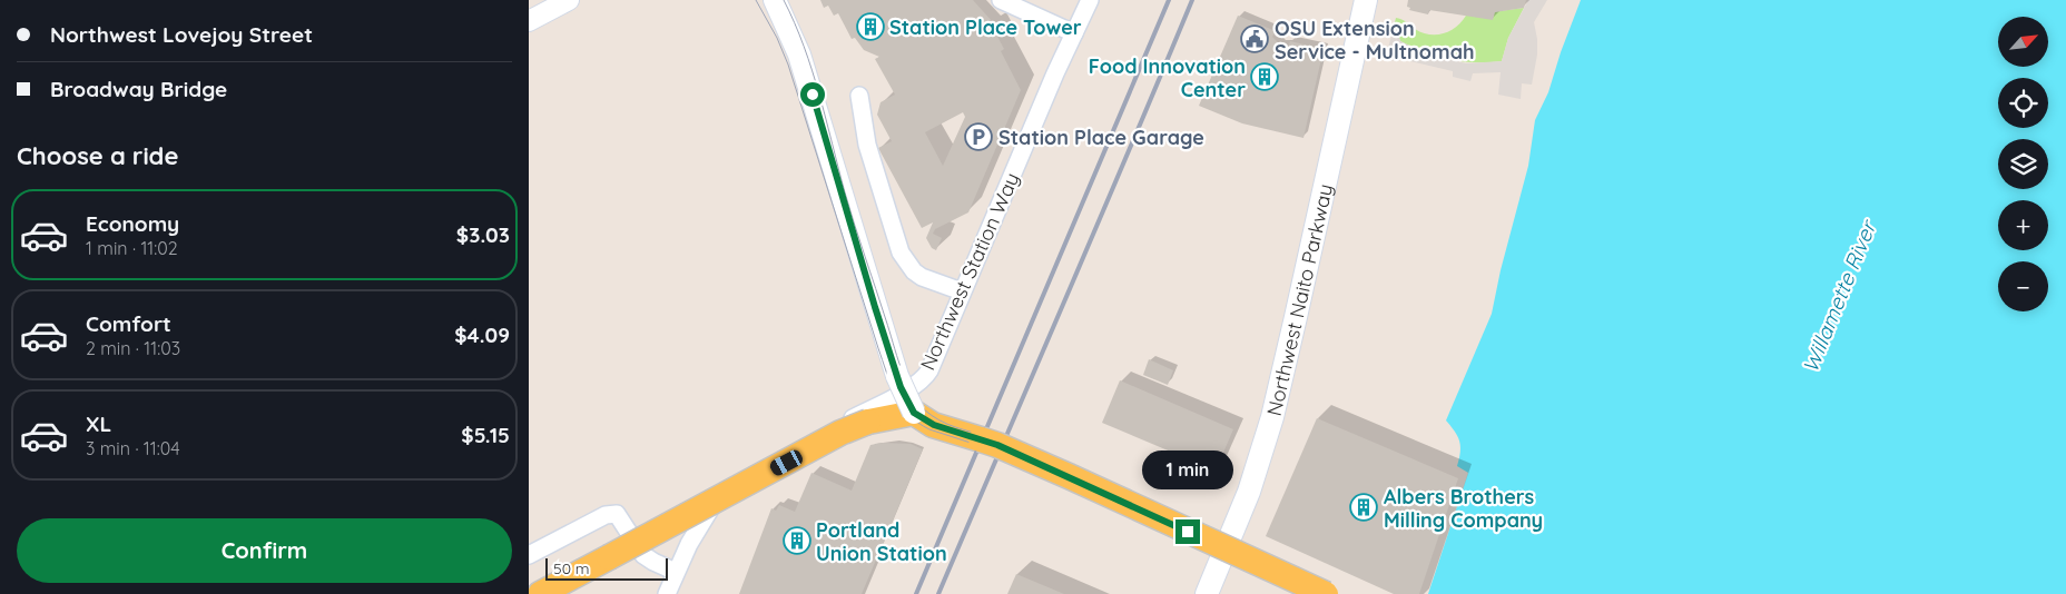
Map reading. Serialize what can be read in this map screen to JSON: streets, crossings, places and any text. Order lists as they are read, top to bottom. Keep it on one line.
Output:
{"streets":{"main road":["Northwest Naito Parkway"],"street":["Northwest Station Way"]},"water":["Willamette River"],"places":{"building":["Station Place Tower","Food Innovation Center","Albers Brothers Milling Company","Portland Union Station"],"public building":["OSU Extension Service - Multnomah"],"parking":["Station Place Garage"]},"scale_bar":"50 m","north":"top right","page":{"banner":["Northwest Lovejoy Street","Broadway Bridge"],"map_buttons":["+","−"],"heading":"Choose a ride","list":[{"name":"Economy","note":"1 min · 11:02","value":"$3.03"},{"name":"Comfort","note":"2 min · 11:03","value":"$4.09"},{"name":"XL","note":"3 min · 11:04","value":"$5.15"}],"bubble":"1 min","buttons":"Confirm","scale":"50 m"}}
